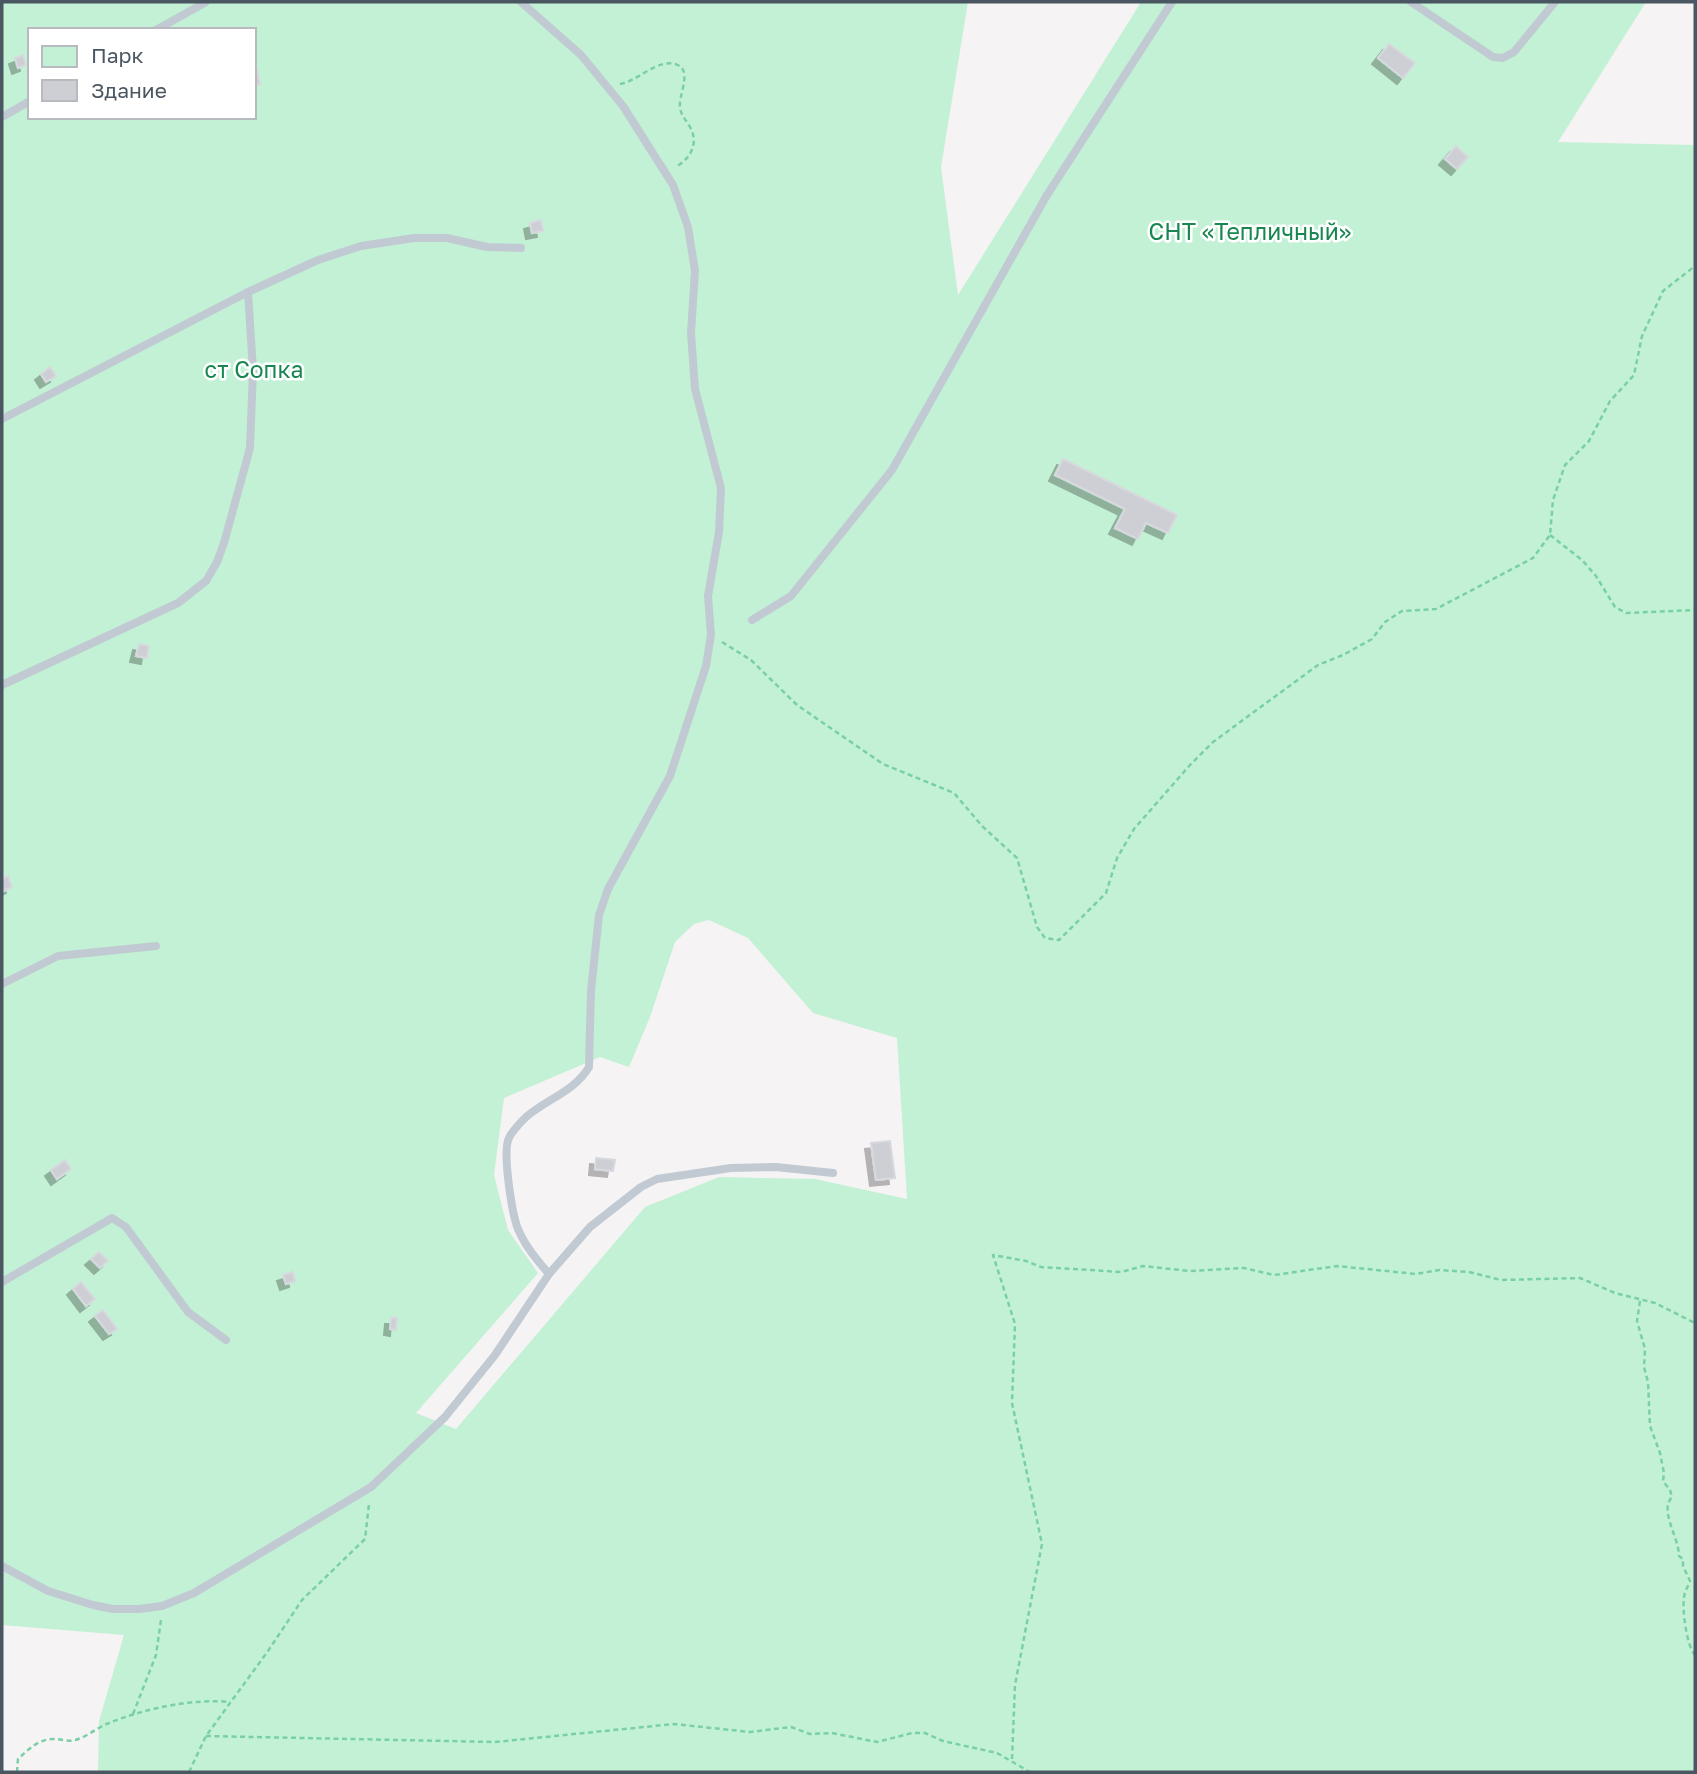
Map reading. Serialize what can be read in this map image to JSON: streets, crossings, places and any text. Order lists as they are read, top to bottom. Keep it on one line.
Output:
{"parks":["СНТ «Тепличный»","ст Сопка"],"legend":["Парк","Здание"]}
